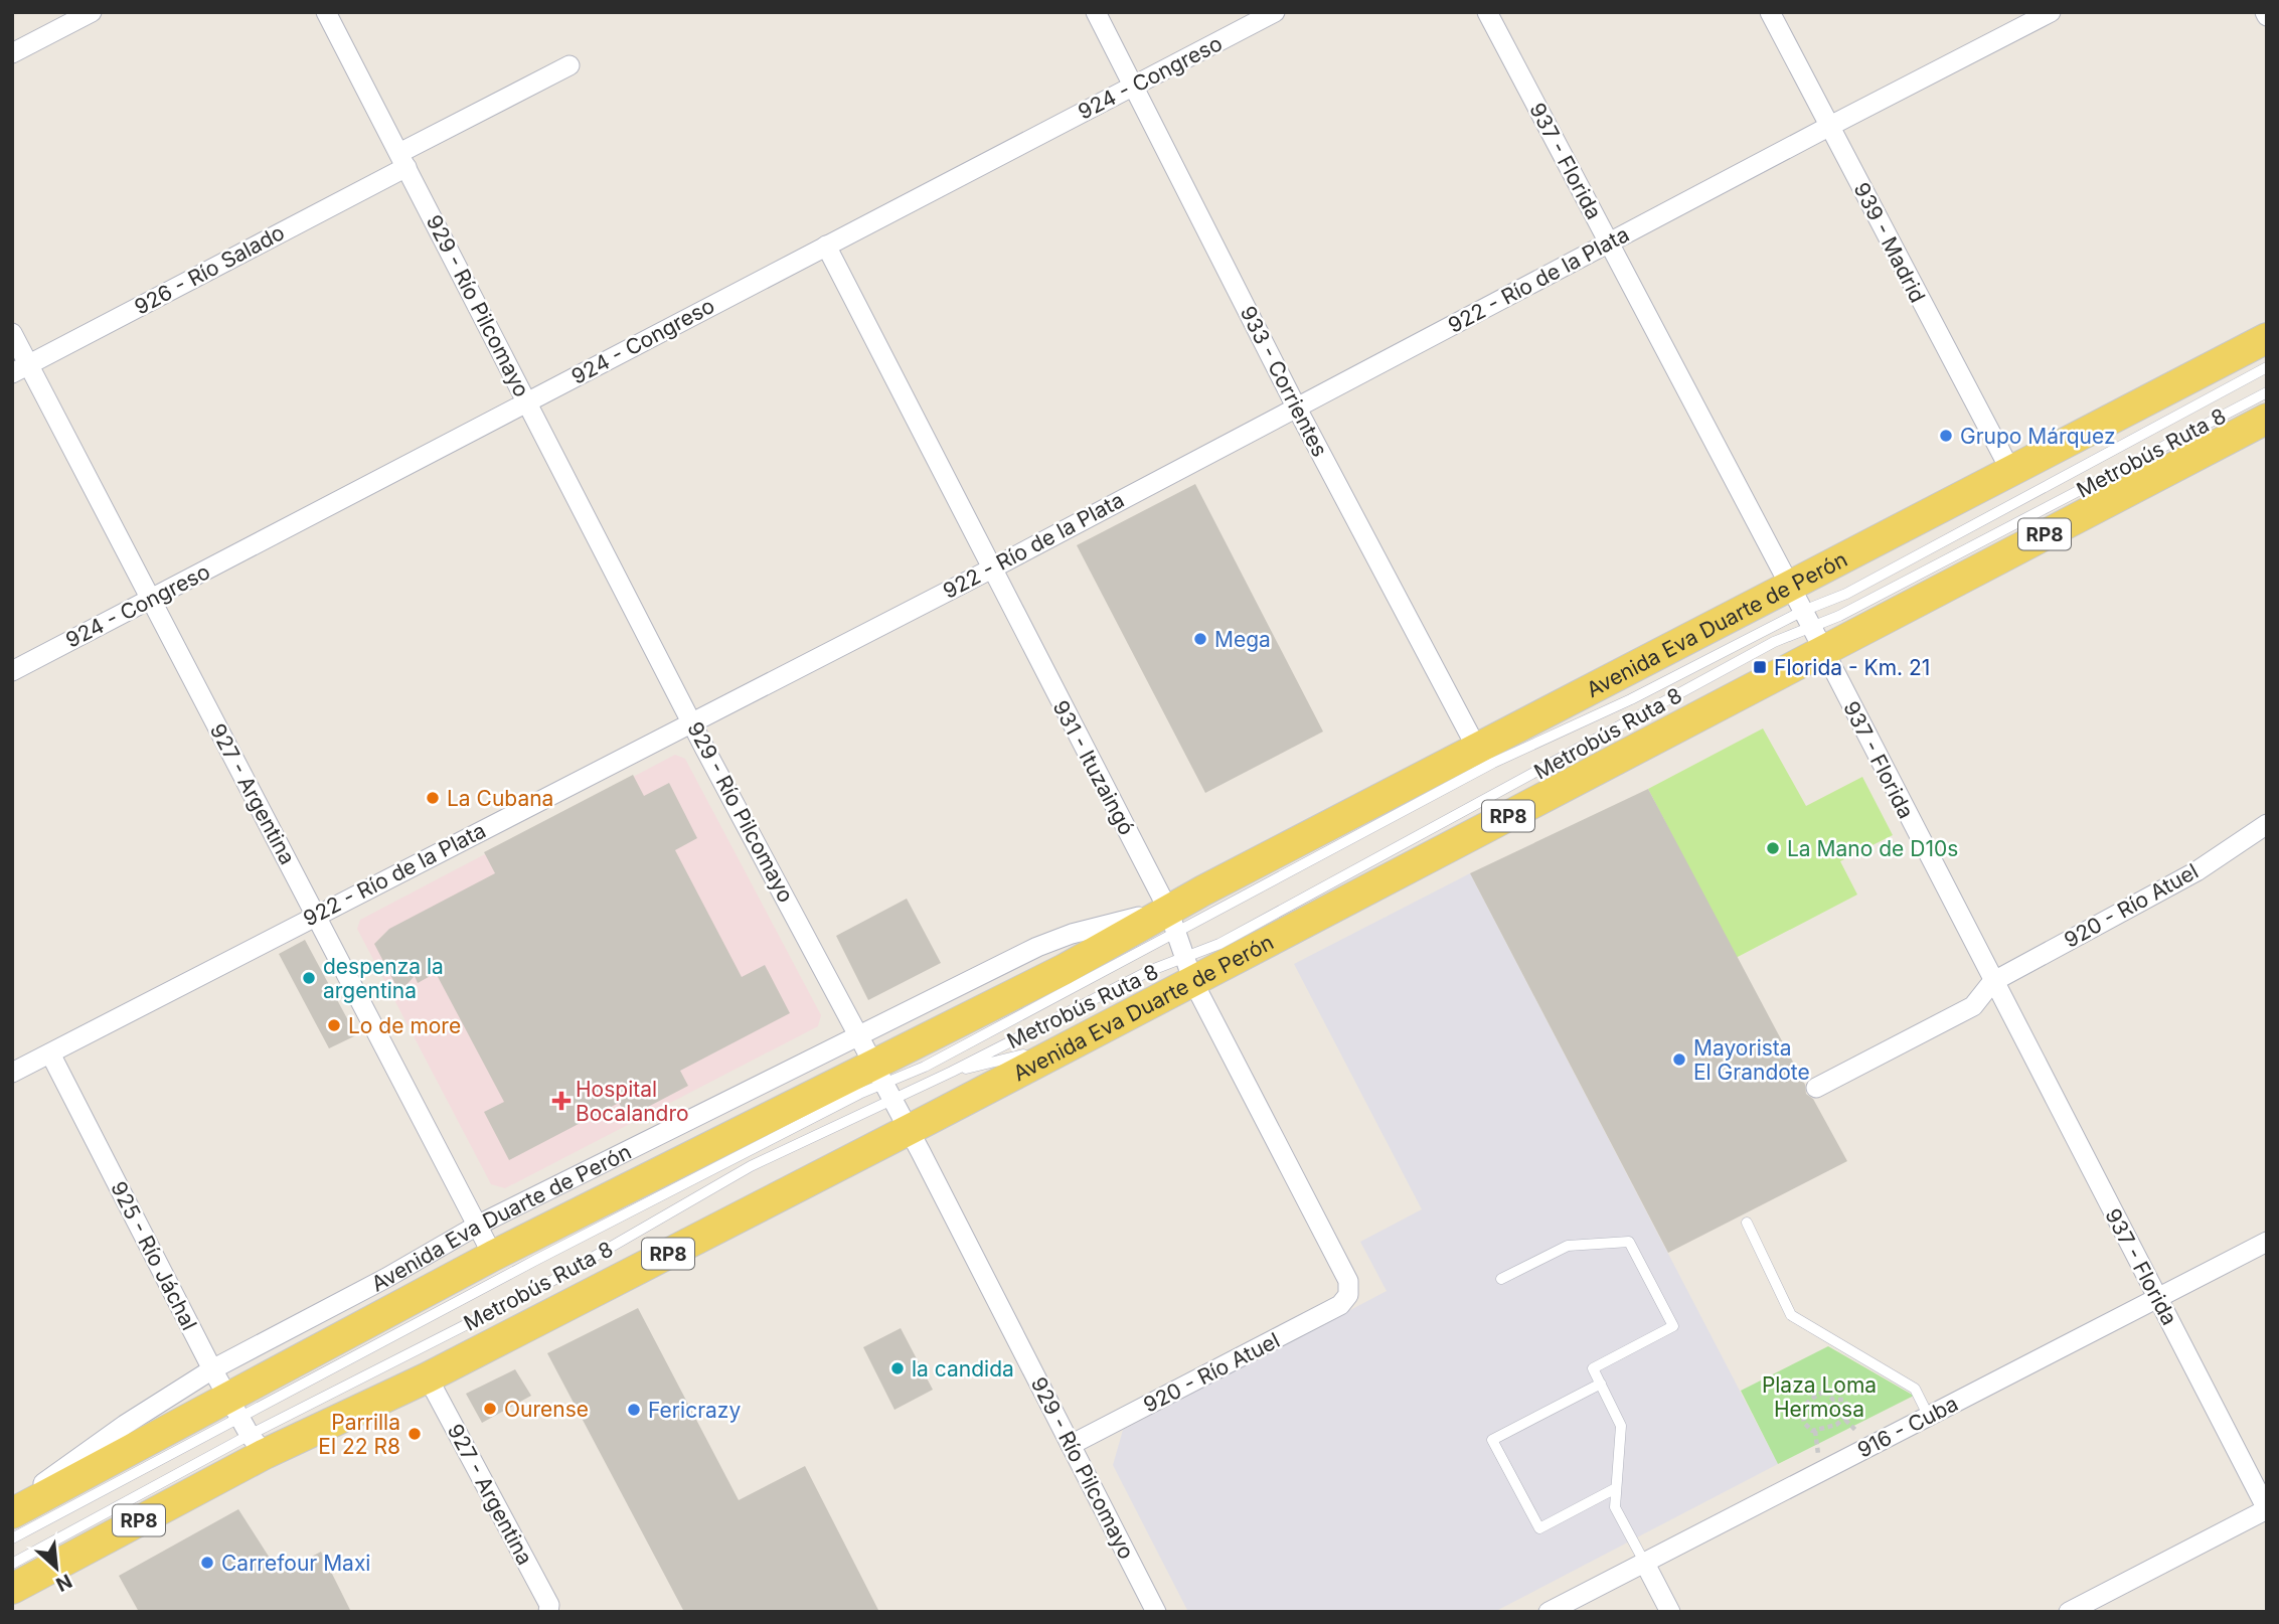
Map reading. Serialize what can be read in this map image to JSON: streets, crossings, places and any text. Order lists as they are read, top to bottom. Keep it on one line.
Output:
{"streets":{"main road":["RP8","Avenida Eva Duarte de Perón"],"street":["924 - Congreso","937 - Florida","939 - Madrid","926 - Río Salado","922 - Río de la Plata","929 - Río Pilcomayo","933 - Corrientes","931 - Ituzaingó","927 - Argentina","920 - Río Atuel","925 - Río Jáchal","916 - Cuba"],"lane":["Metrobús Ruta 8"]},"crossings":[["924 - Congreso","929 - Río Pilcomayo"],["924 - Congreso","933 - Corrientes"],["924 - Congreso","931 - Ituzaingó"],["924 - Congreso","927 - Argentina"],["937 - Florida","922 - Río de la Plata"],["937 - Florida","Metrobús Ruta 8"],["937 - Florida","Avenida Eva Duarte de Perón"],["937 - Florida","920 - Río Atuel"],["937 - Florida","916 - Cuba"],["939 - Madrid","922 - Río de la Plata"],["939 - Madrid","Avenida Eva Duarte de Perón"],["926 - Río Salado","929 - Río Pilcomayo"],["926 - Río Salado","927 - Argentina"],["922 - Río de la Plata","929 - Río Pilcomayo"],["922 - Río de la Plata","933 - Corrientes"],["922 - Río de la Plata","931 - Ituzaingó"],["922 - Río de la Plata","927 - Argentina"],["922 - Río de la Plata","925 - Río Jáchal"],["929 - Río Pilcomayo","Metrobús Ruta 8"],["929 - Río Pilcomayo","Avenida Eva Duarte de Perón"],["929 - Río Pilcomayo","920 - Río Atuel"],["933 - Corrientes","Avenida Eva Duarte de Perón"],["Metrobús Ruta 8","Avenida Eva Duarte de Perón"],["Metrobús Ruta 8","931 - Ituzaingó"],["Metrobús Ruta 8","925 - Río Jáchal"],["Avenida Eva Duarte de Perón","931 - Ituzaingó"],["Avenida Eva Duarte de Perón","927 - Argentina"],["Avenida Eva Duarte de Perón","925 - Río Jáchal"],["931 - Ituzaingó","920 - Río Atuel"]],"parks":["Plaza Loma Hermosa"],"places":{"other":["Grupo Márquez","Mega","La Cubana","La Mano de D10s","despenza la argentina","Lo de more","Mayorista El Grandote","la candida","Ourense","Fericrazy","Parrilla El 22 R8","Carrefour Maxi"],"transit":["Florida - Km. 21"],"health":["Hospital Bocalandro"]},"north":"bottom right"}
